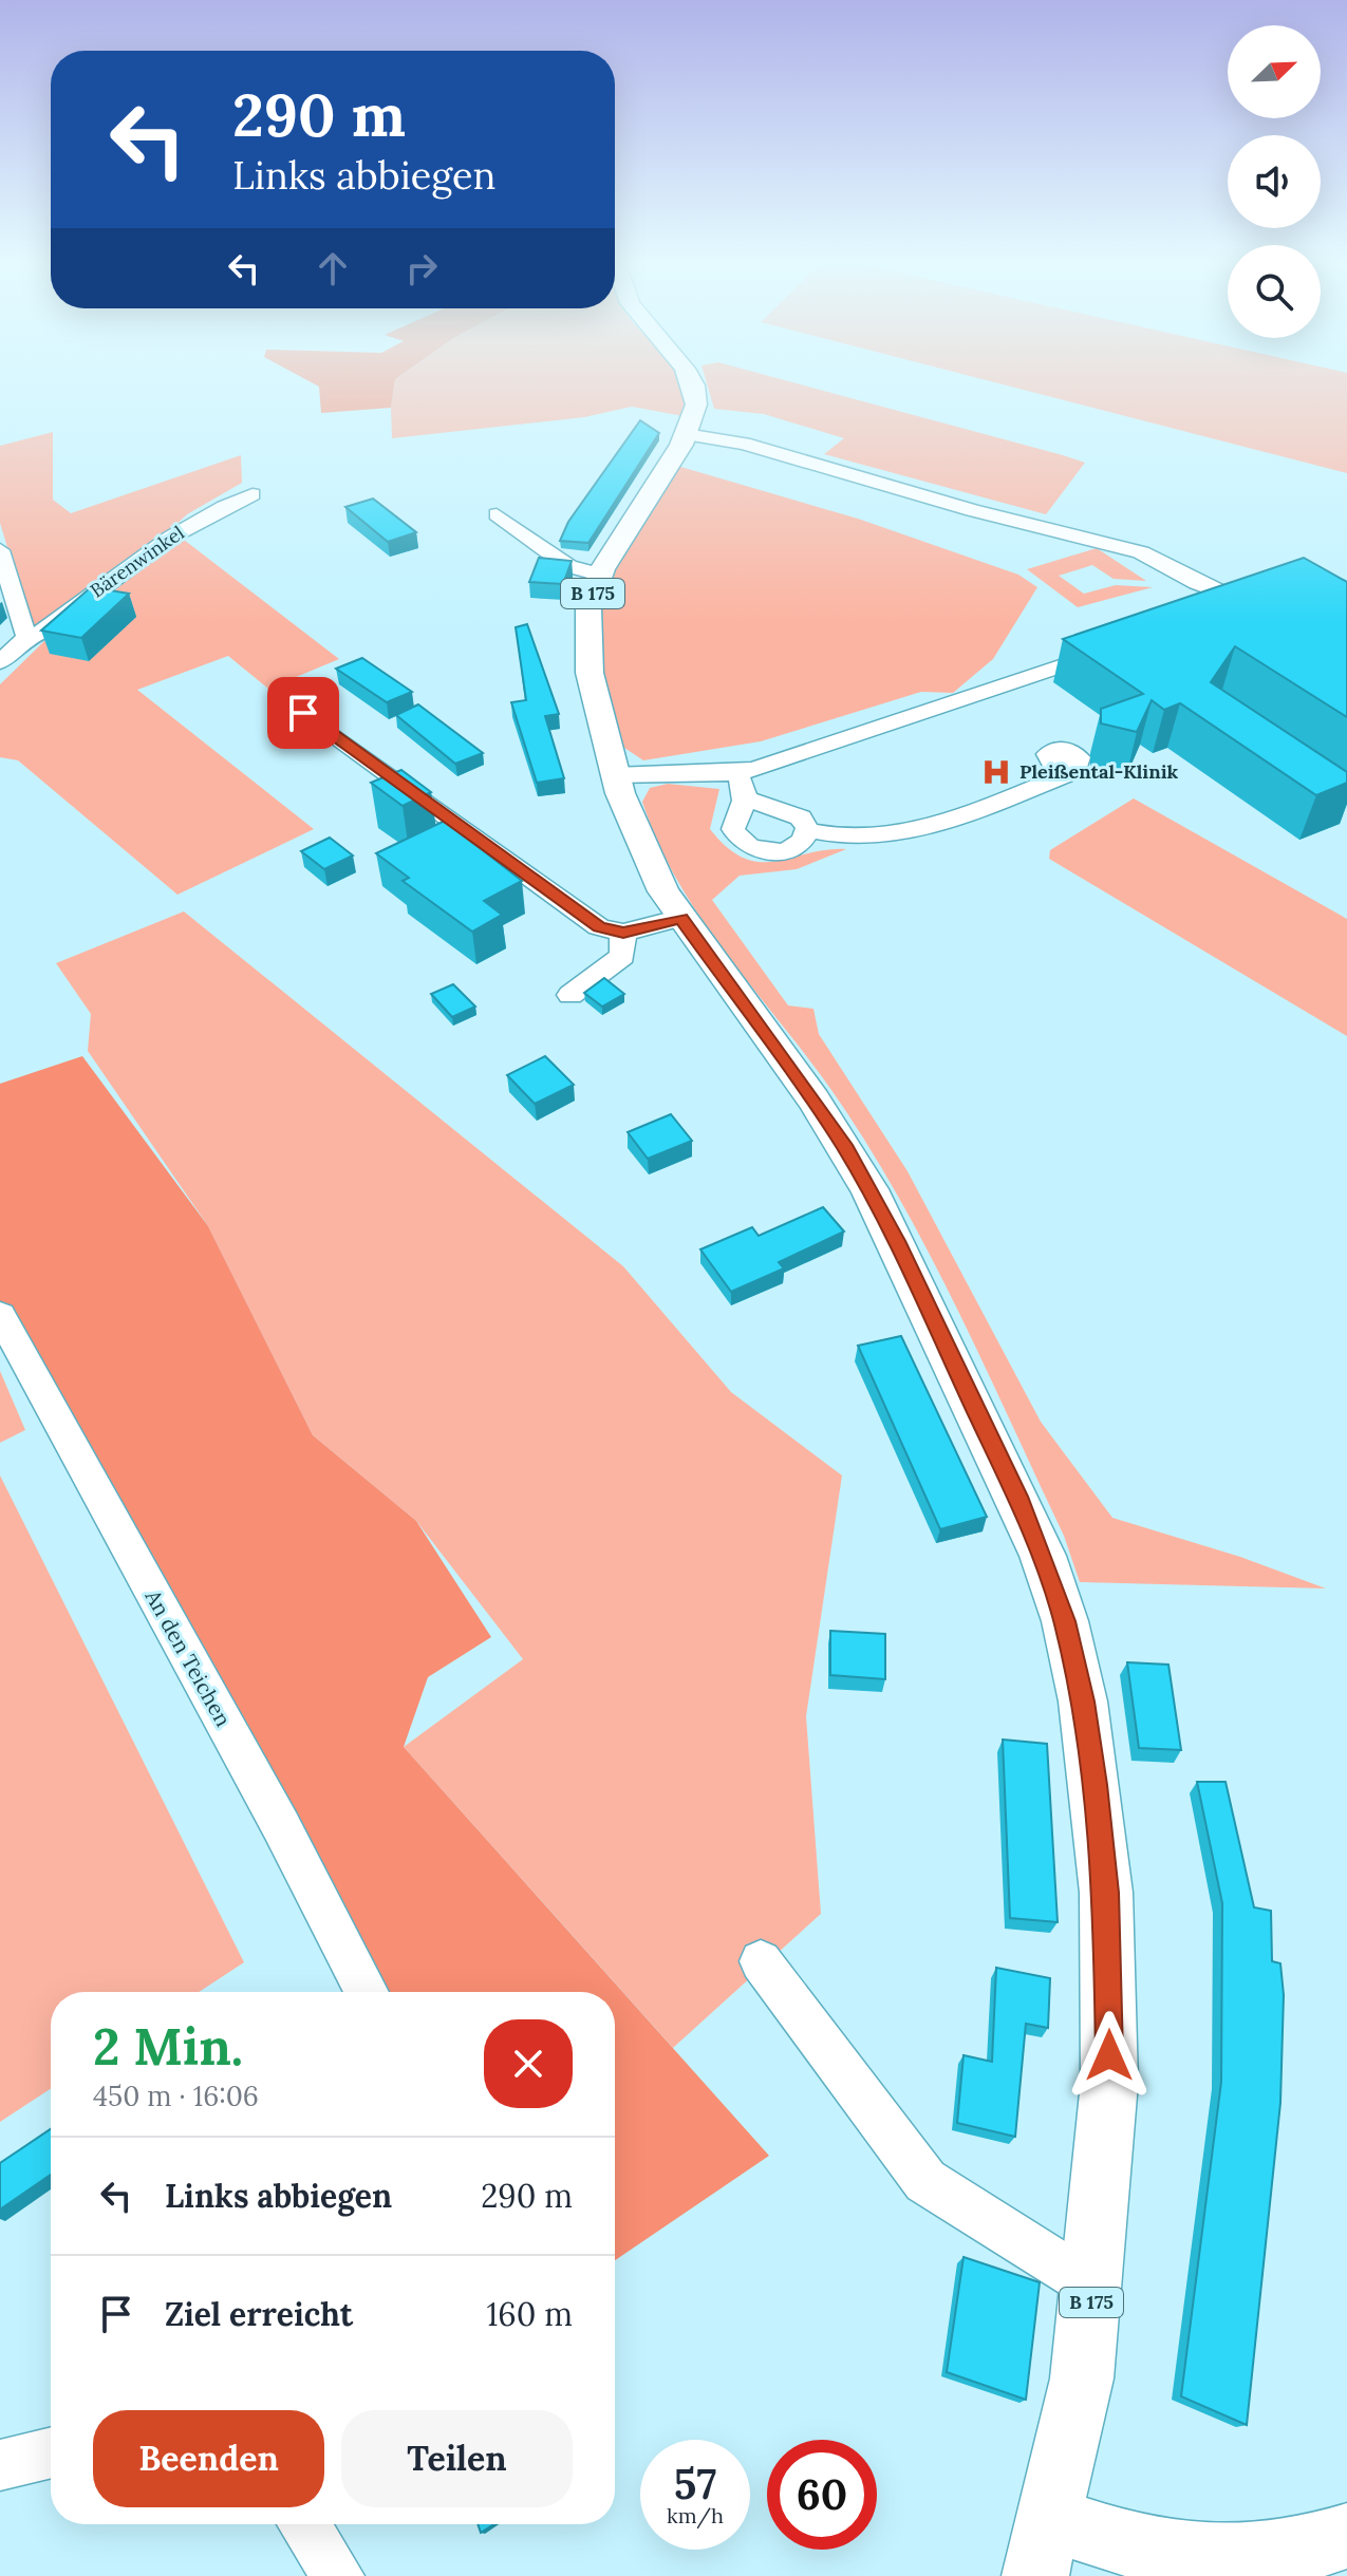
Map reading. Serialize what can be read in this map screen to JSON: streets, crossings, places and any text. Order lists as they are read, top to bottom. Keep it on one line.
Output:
{"streets":{"main road":["B 175"],"street":["Bärenwinkel","An den Teichen"]},"places":{"hospital":["Pleißental-Klinik"]},"north":"top right","page":{"turn":["290 m","Links abbiegen"],"heading":["2 Min.","450 m · 16:06"],"list":[{"name":"Links abbiegen","value":"290 m"},{"name":"Ziel erreicht","value":"160 m"}],"buttons":["Beenden","Teilen"],"speed":"57 km/h","limit":"60"}}
